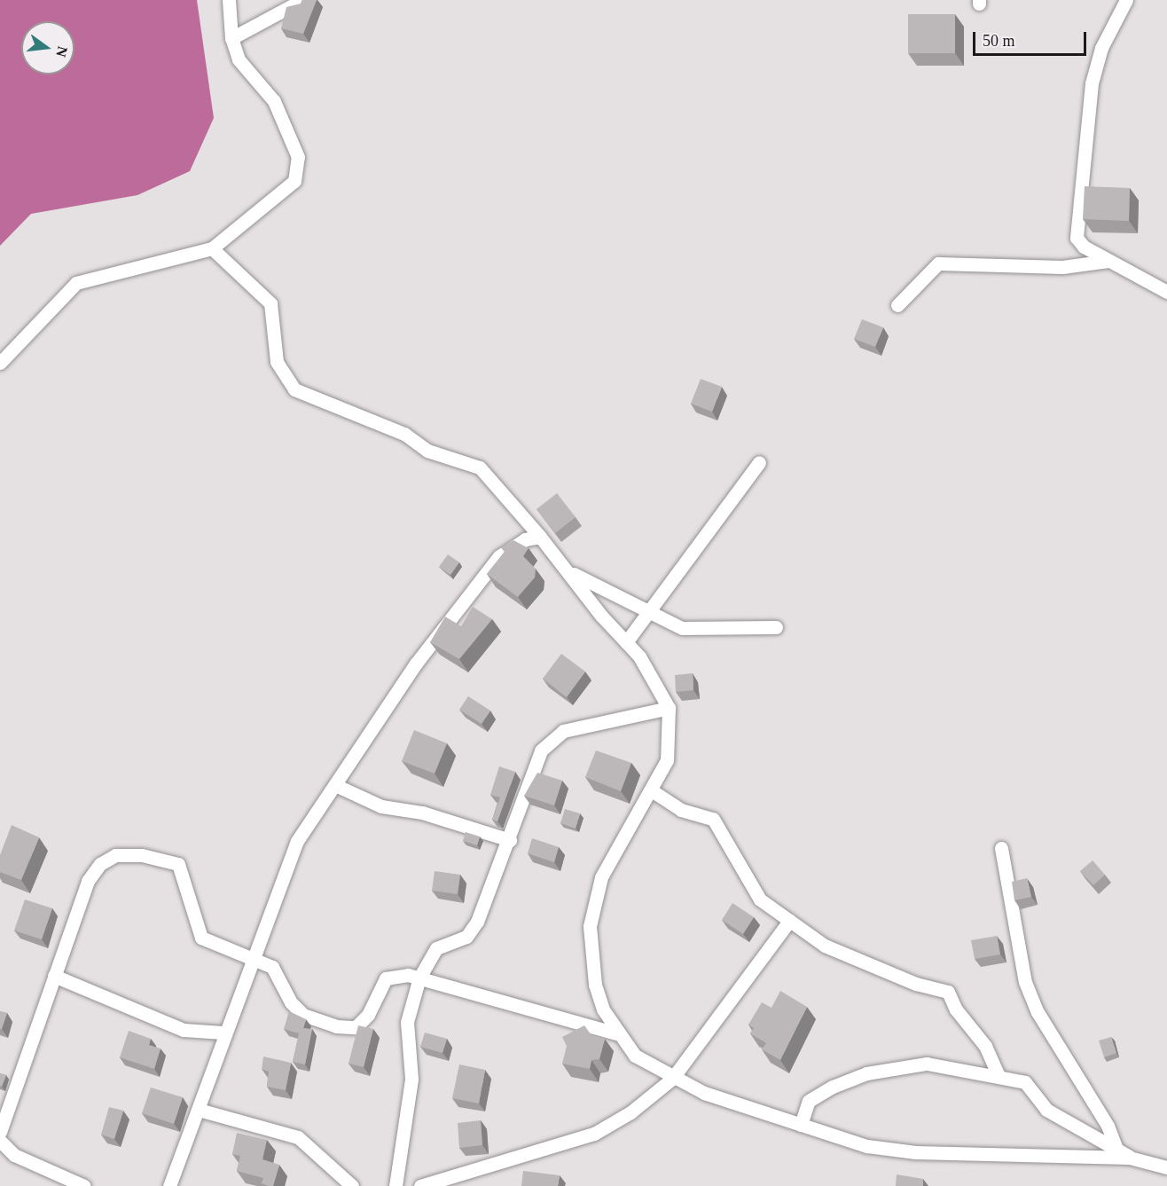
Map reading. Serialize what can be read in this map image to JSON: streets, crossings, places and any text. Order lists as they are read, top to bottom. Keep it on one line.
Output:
{"scale_bar":"50 m","north":"right"}
